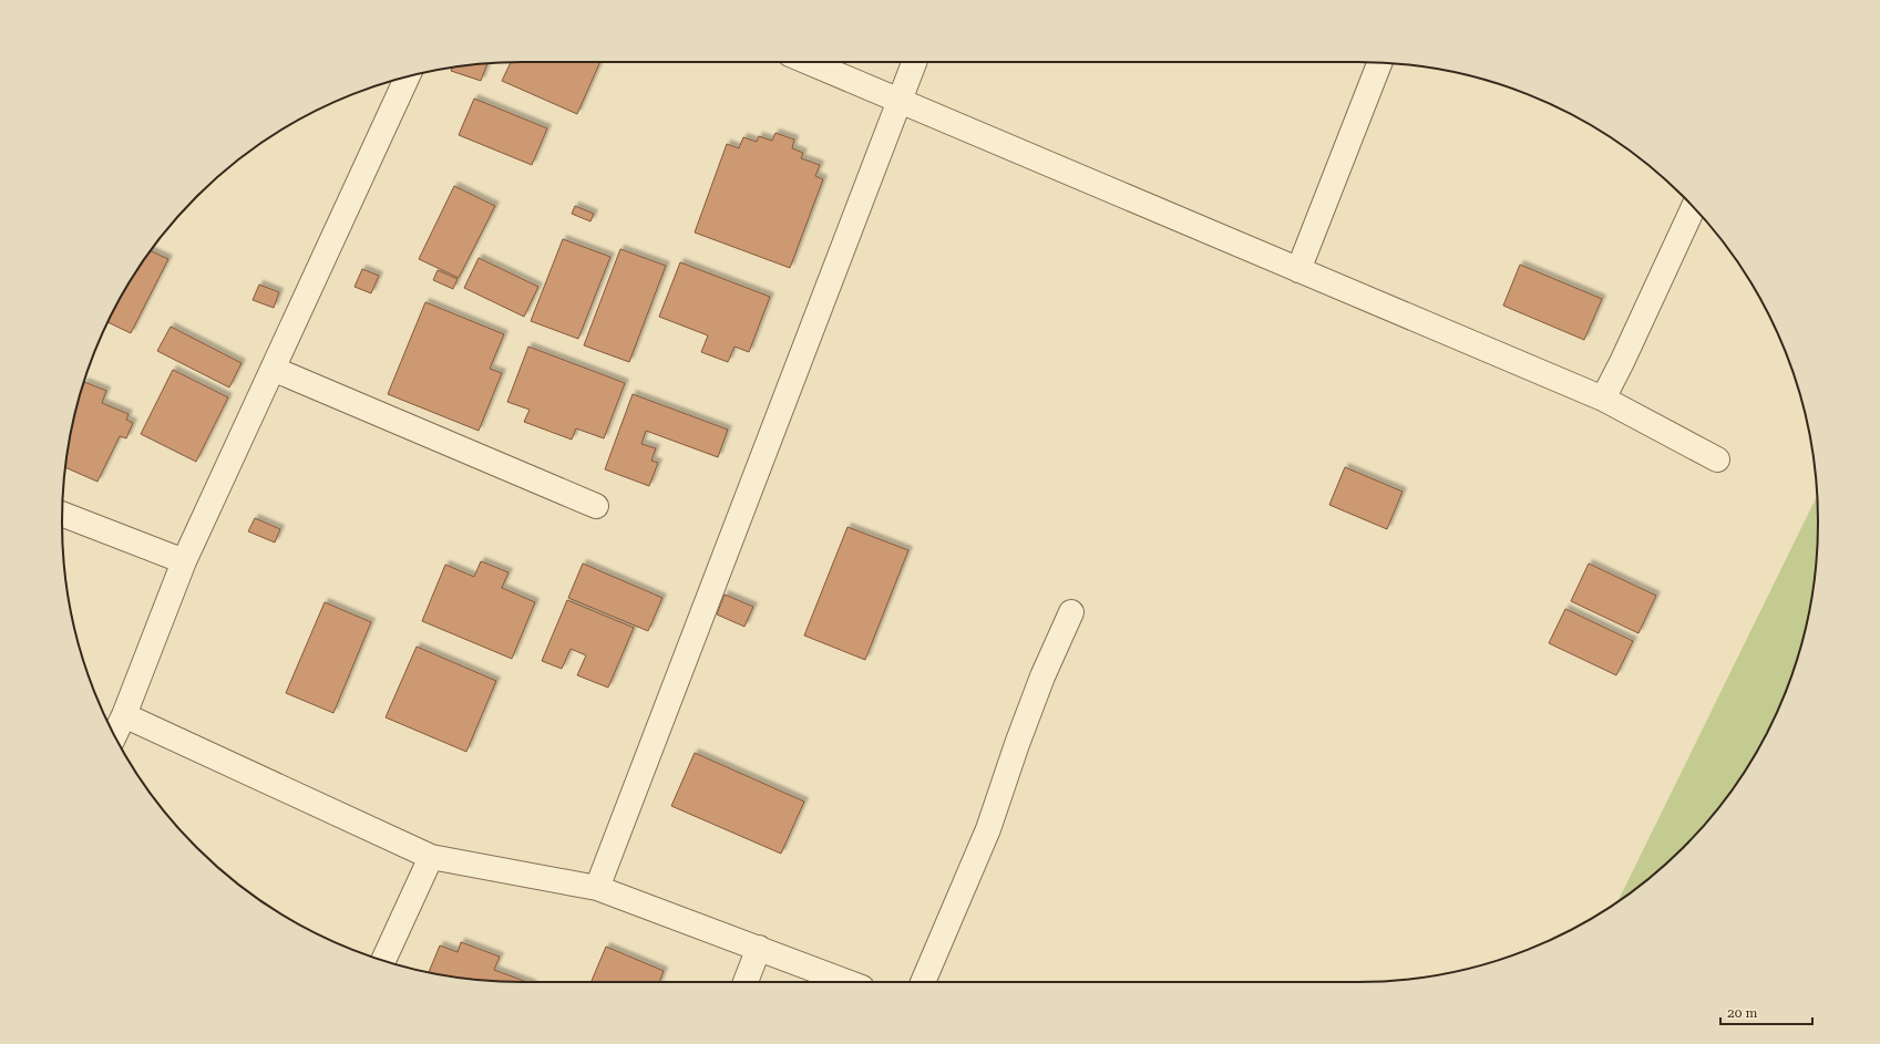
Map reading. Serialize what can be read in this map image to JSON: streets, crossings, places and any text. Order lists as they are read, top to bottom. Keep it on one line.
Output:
{"scale_bar":"20 m"}
